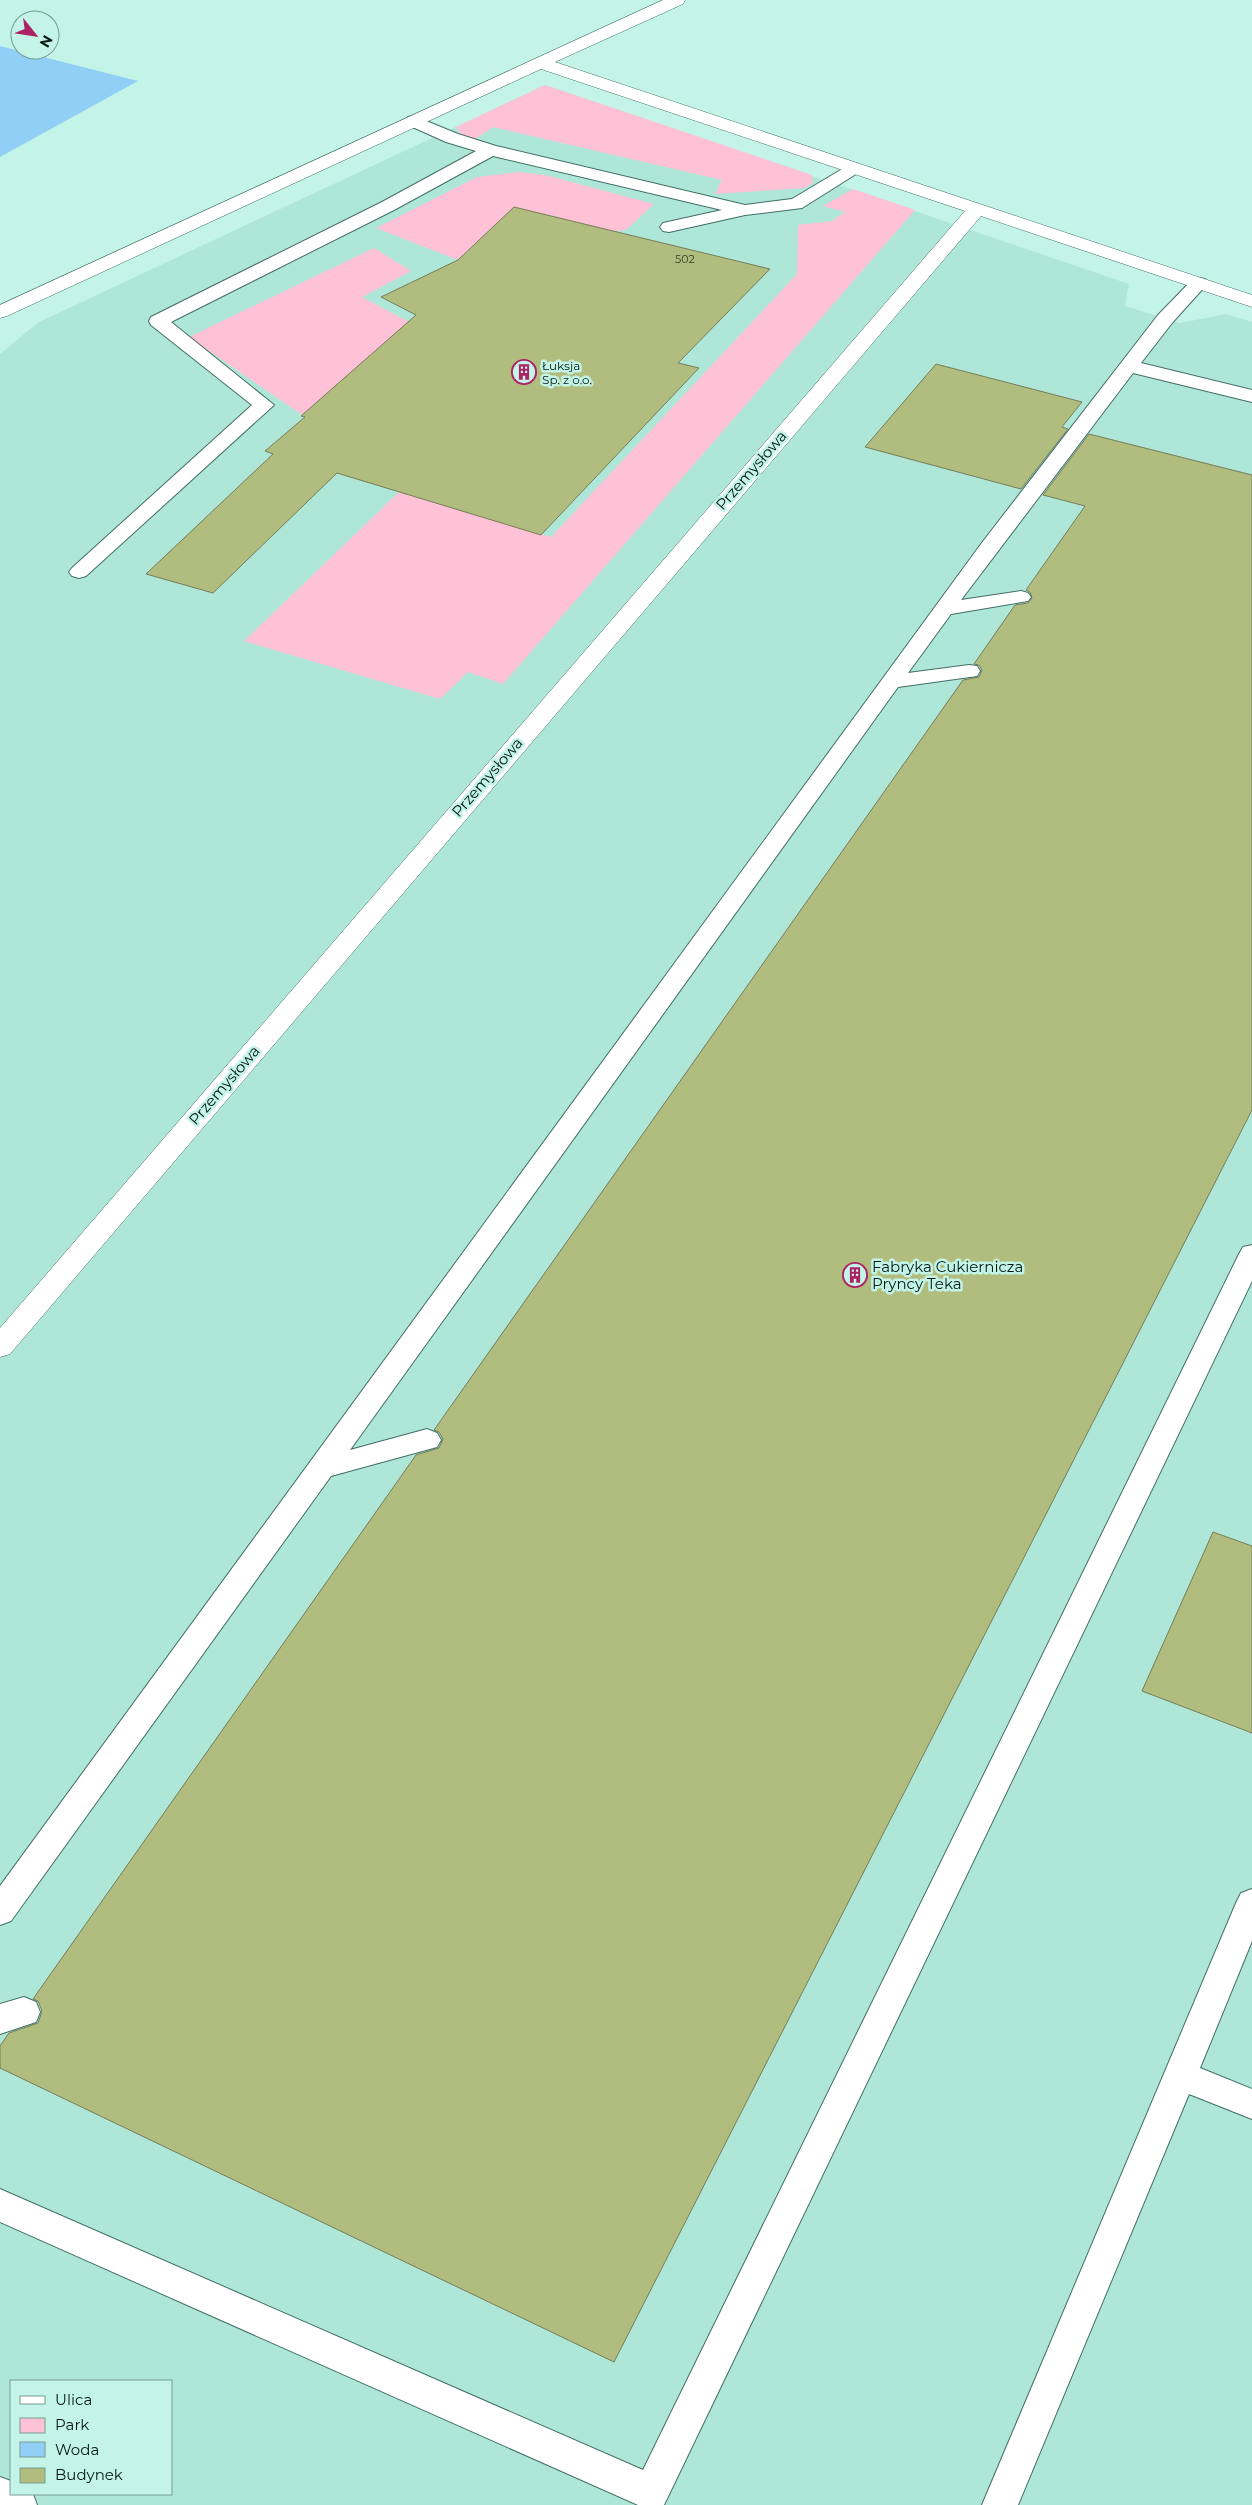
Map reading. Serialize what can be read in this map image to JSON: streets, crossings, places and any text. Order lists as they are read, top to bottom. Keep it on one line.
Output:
{"streets":{"street":["Przemysłowa"]},"places":{"building":["Łuksja Sp. z o.o.","Fabryka Cukiernicza Pryncy Teka"]},"house_numbers":["502"],"legend":["Ulica","Park","Woda","Budynek"],"north":"bottom right"}
